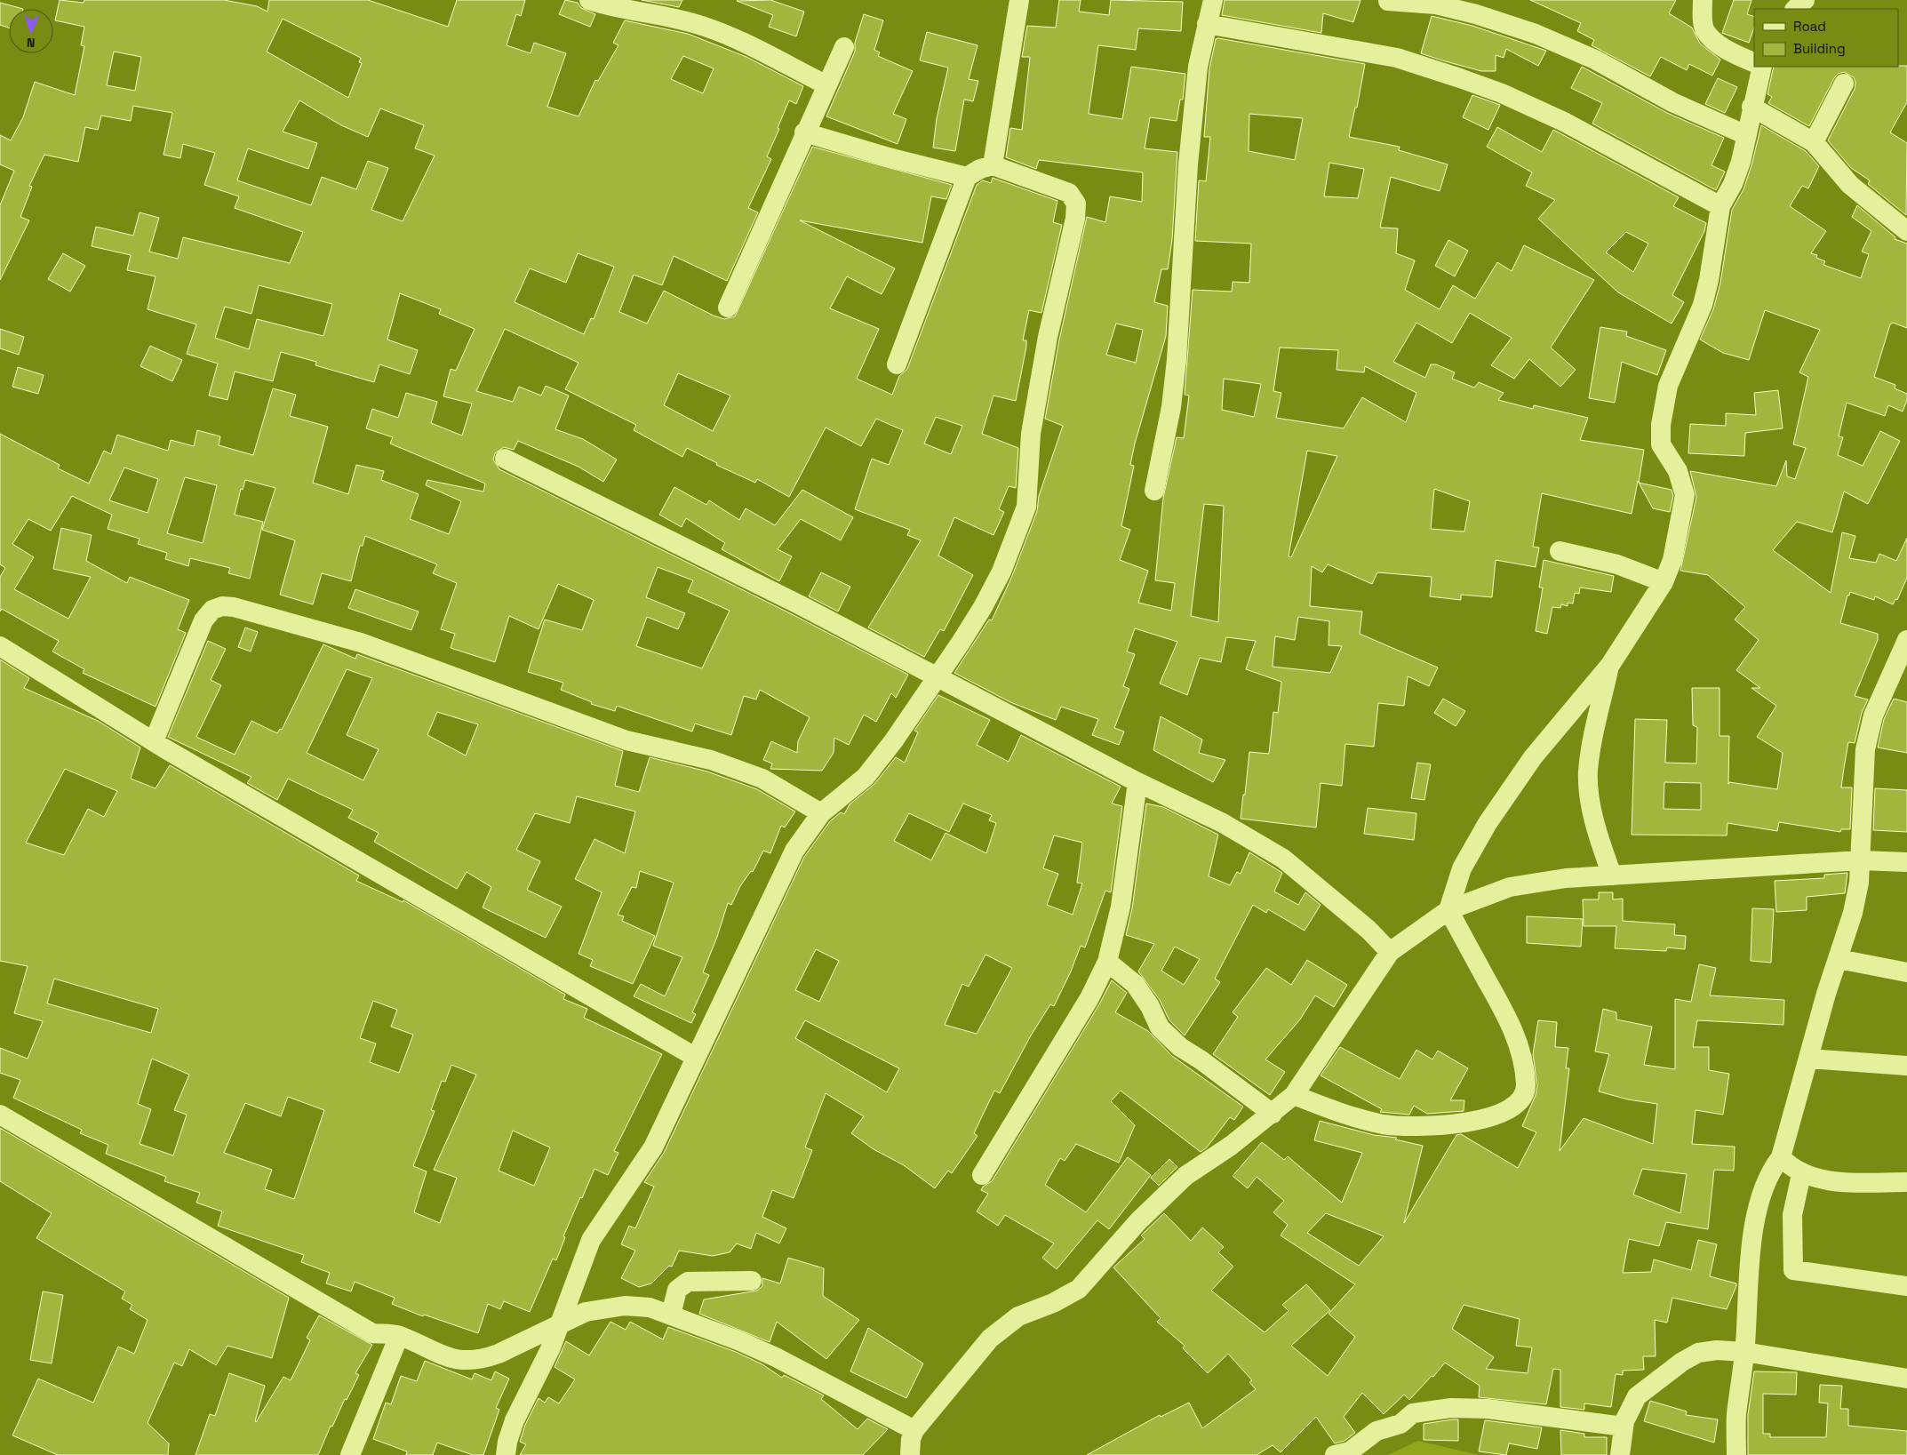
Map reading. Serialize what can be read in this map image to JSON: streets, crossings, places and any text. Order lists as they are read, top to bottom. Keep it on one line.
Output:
{"legend":["Road","Building"],"north":"bottom"}
